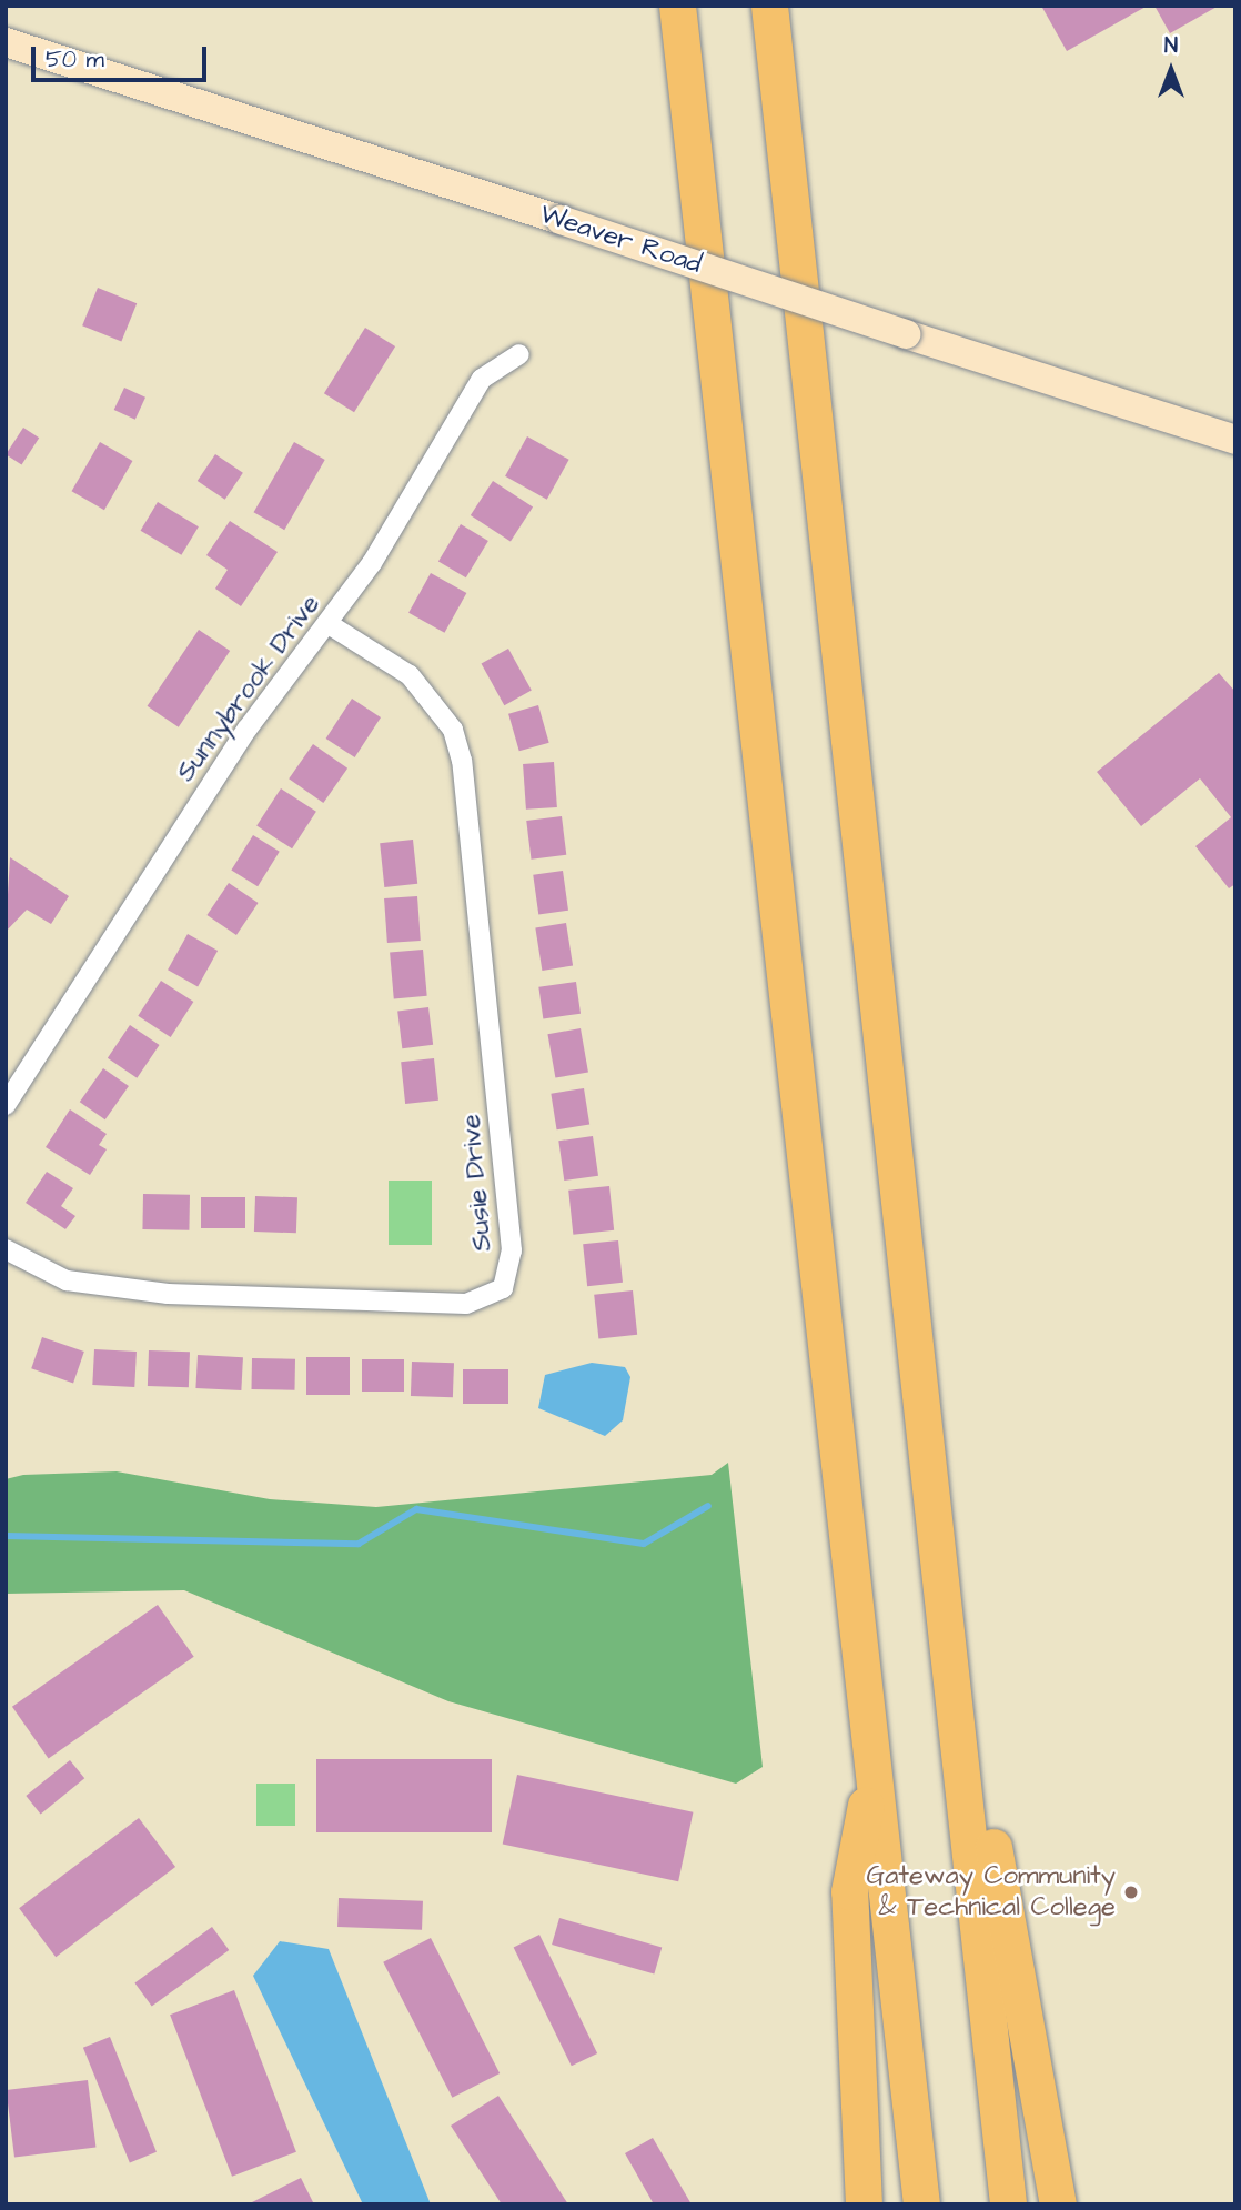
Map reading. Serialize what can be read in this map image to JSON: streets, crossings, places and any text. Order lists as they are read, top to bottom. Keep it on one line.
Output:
{"streets":{"main road":["Weaver Road"],"street":["Sunnybrook Drive","Susie Drive"]},"crossings":[["Sunnybrook Drive","Susie Drive"]],"places":["Gateway Community & Technical College"],"scale_bar":"50 m","north":"top"}
